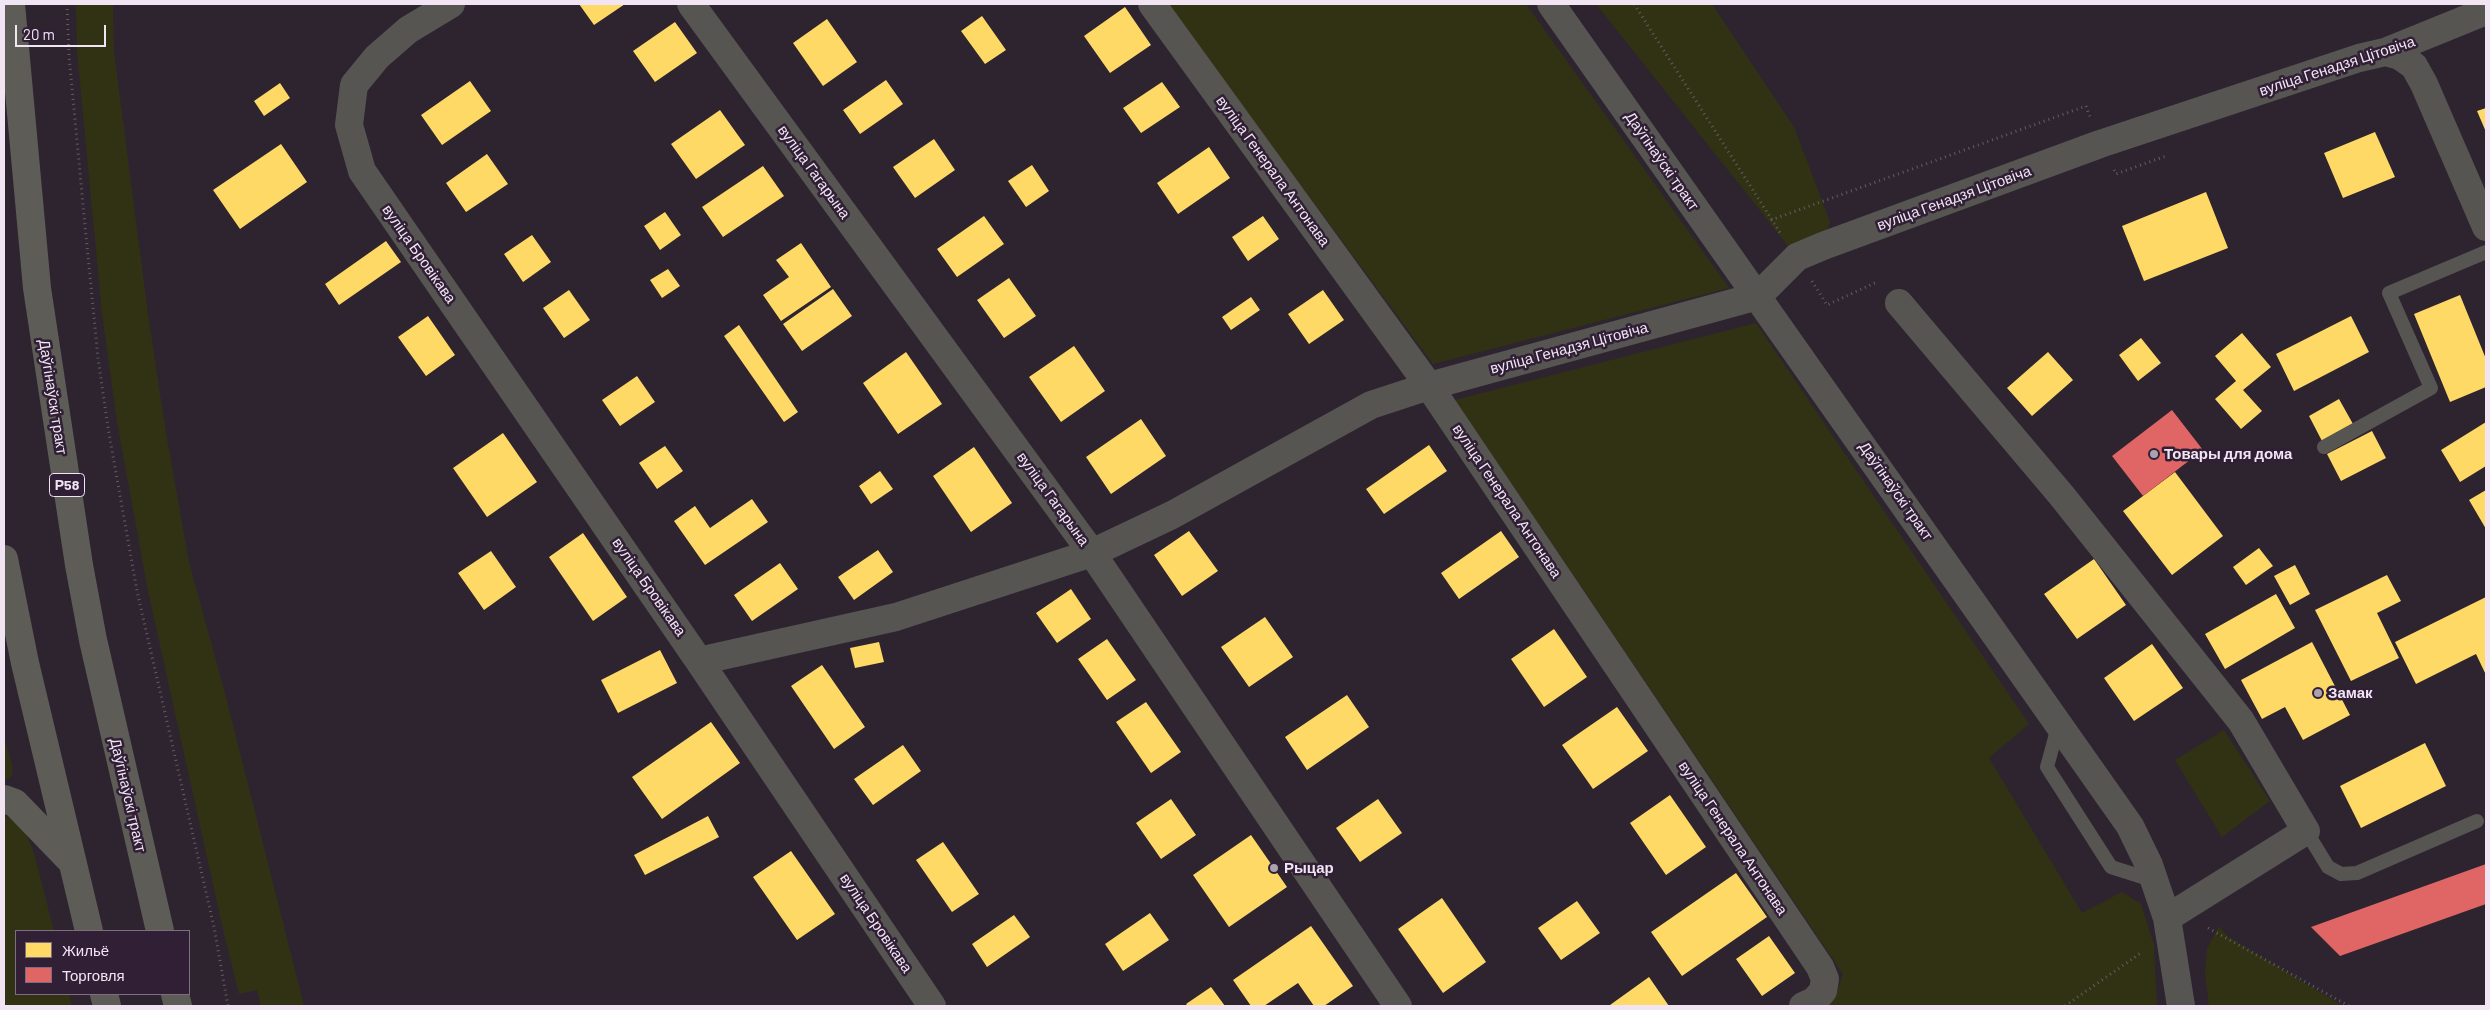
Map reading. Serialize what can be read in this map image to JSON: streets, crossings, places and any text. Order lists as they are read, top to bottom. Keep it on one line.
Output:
{"streets":{"main road":["Даўгінаўскі тракт","Р58"],"street":["вуліца Генадзя Цітовіча","вуліца Генерала Антонава","вуліца Гагарына","вуліца Бровікава"]},"crossings":[["вуліца Генадзя Цітовіча","Даўгінаўскі тракт"],["вуліца Генадзя Цітовіча","вуліца Генерала Антонава"],["вуліца Генадзя Цітовіча","вуліца Гагарына"],["вуліца Генадзя Цітовіча","вуліца Бровікава"]],"places":["Товары для дома","Замак","Рыцар"],"legend":["Жильё","Торговля"],"scale_bar":"20 m"}
